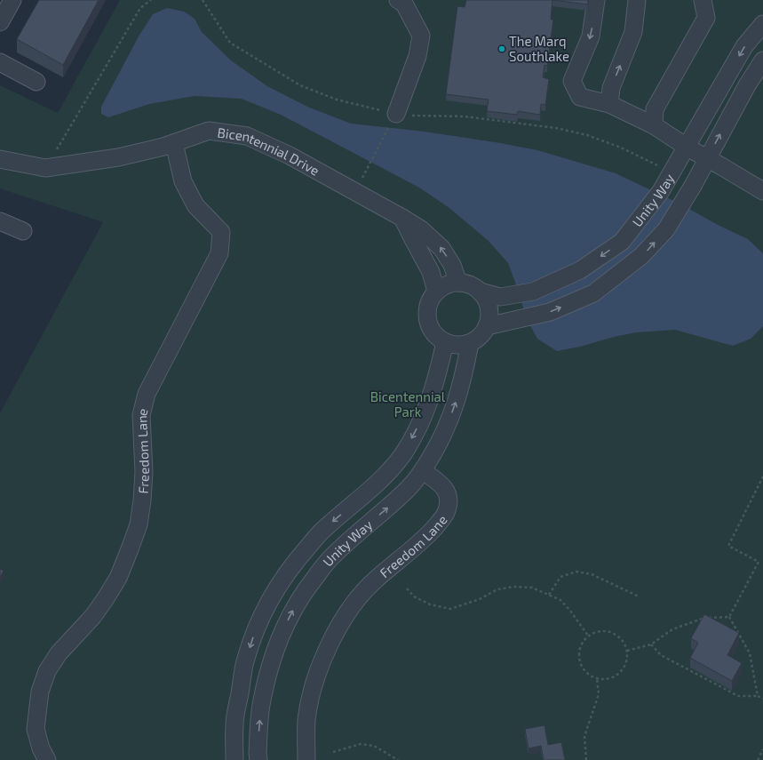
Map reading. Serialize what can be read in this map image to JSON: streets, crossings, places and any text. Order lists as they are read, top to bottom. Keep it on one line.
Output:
{"streets":{"street":["Bicentennial Drive","Unity Way","Freedom Lane"]},"crossings":[["Bicentennial Drive","Unity Way"],["Bicentennial Drive","Freedom Lane"],["Unity Way","Freedom Lane"]],"parks":["Bicentennial Park"],"places":["The Marq Southlake"]}
